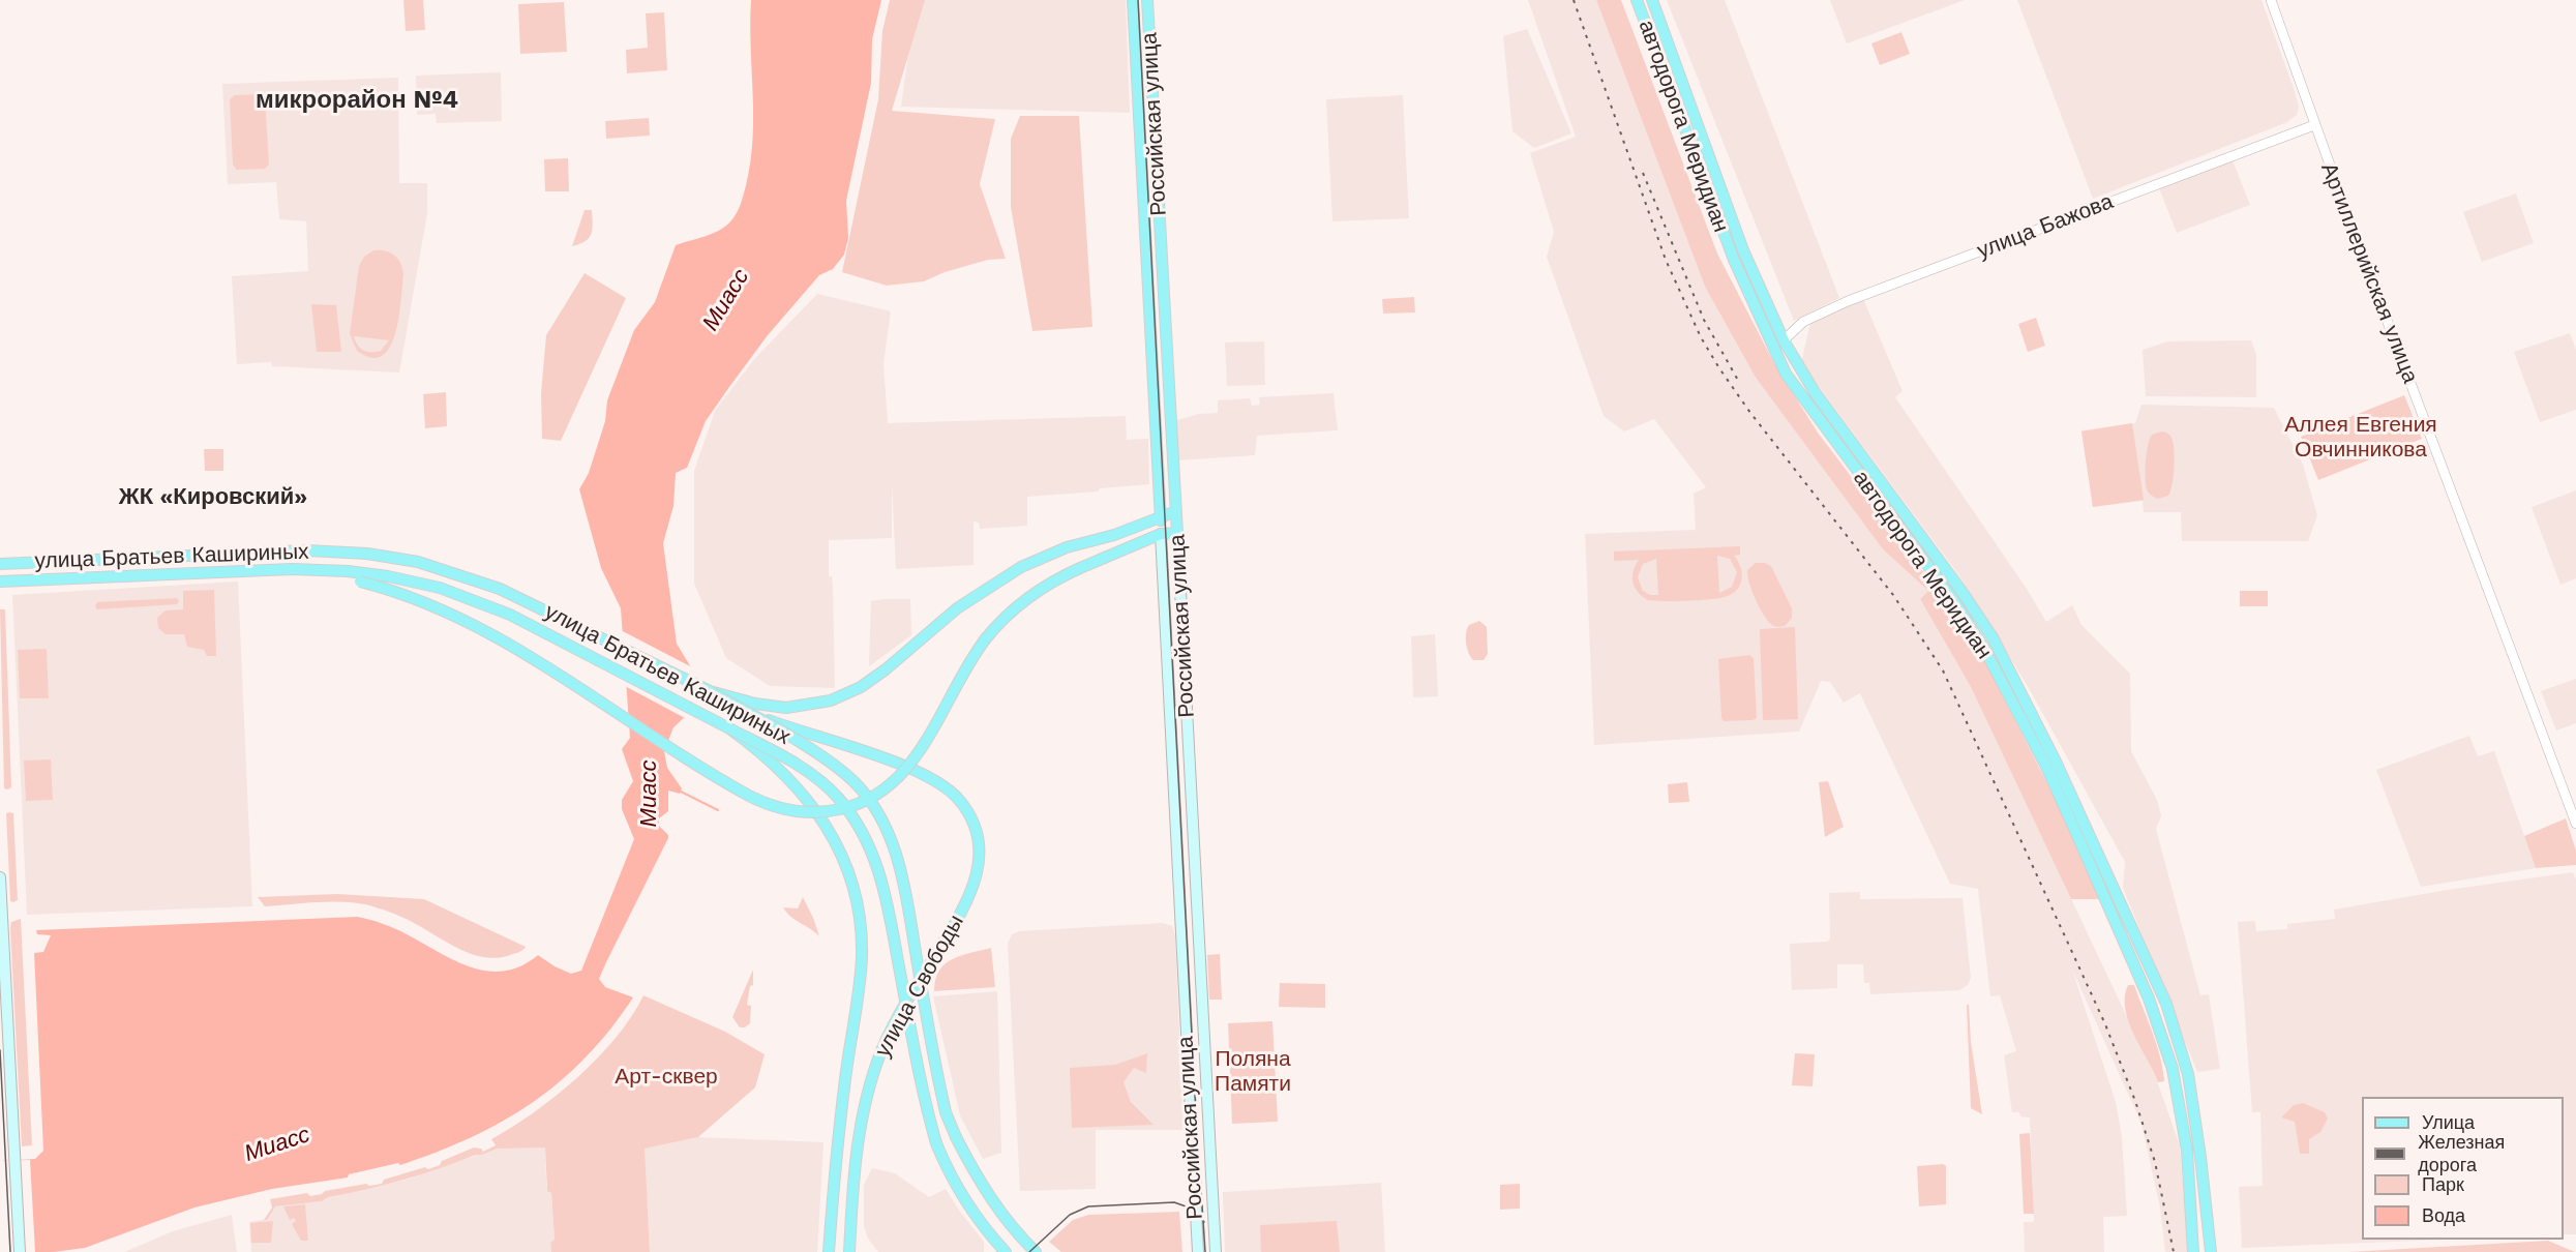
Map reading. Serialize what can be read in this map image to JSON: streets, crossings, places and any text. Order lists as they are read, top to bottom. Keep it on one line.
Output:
{"streets":{"main road":["Российская улица","автодорога Меридиан","улица Братьев Кашириных","улица Свободы"],"street":["улица Бажова","Артиллерийская улица"]},"crossings":[["автодорога Меридиан","улица Бажова"],["улица Бажова","Артиллерийская улица"],["улица Братьев Кашириных","улица Свободы"]],"districts":["микрорайон №4","ЖК «Кировский»"],"water":["Миасс"],"parks":["Аллея Евгения Овчинникова","Поляна Памяти","Арт-сквер"],"legend":["Улица","Железная дорога","Парк","Вода"]}
